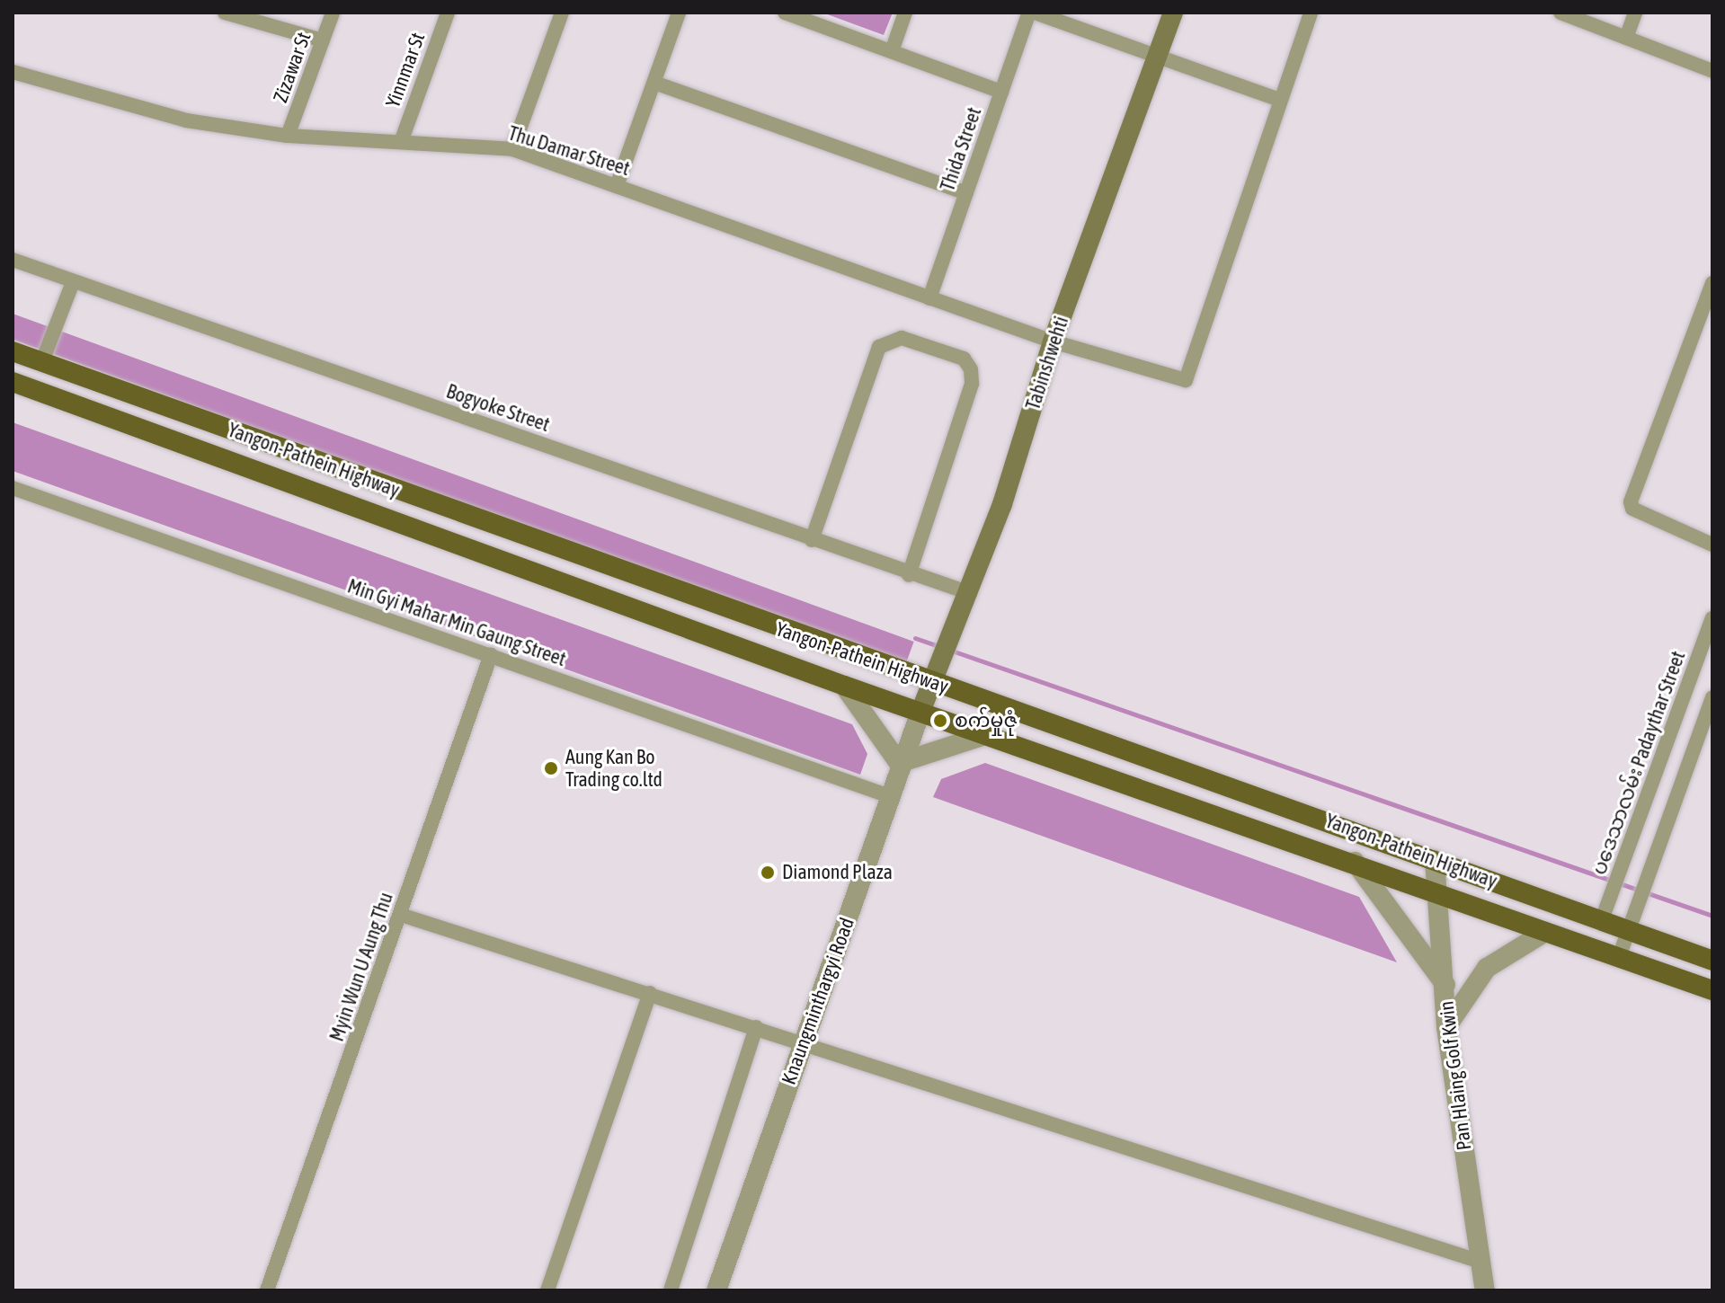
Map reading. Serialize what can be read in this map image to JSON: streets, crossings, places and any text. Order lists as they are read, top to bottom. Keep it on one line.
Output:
{"streets":{"main road":["Tabinshwehti","Yangon-Pathein Highway"],"street":["Zizawar St","Yinnmar St","Thida Street","Thu Damar Street","Bogyoke Street","Min Gyi Mahar Min Gaung Street","ပဒေသာလမ်း Padaythar Street","Myin Wun U Aung Thu","Knaungminthargyi Road","Pan Hlaing Golf Kwin"]},"crossings":[["Zizawar St","Thu Damar Street"],["Yinnmar St","Thu Damar Street"],["Thida Street","Thu Damar Street"],["Thu Damar Street","Tabinshwehti"],["Tabinshwehti","Bogyoke Street"],["Tabinshwehti","Yangon-Pathein Highway"],["Tabinshwehti","Knaungminthargyi Road"],["Yangon-Pathein Highway","ပဒေသာလမ်း Padaythar Street"],["Yangon-Pathein Highway","Knaungminthargyi Road"],["Yangon-Pathein Highway","Pan Hlaing Golf Kwin"],["Min Gyi Mahar Min Gaung Street","Myin Wun U Aung Thu"],["Min Gyi Mahar Min Gaung Street","Knaungminthargyi Road"]],"places":["စက်မှုဇုံ","Aung Kan Bo Trading co.ltd","Diamond Plaza"]}
